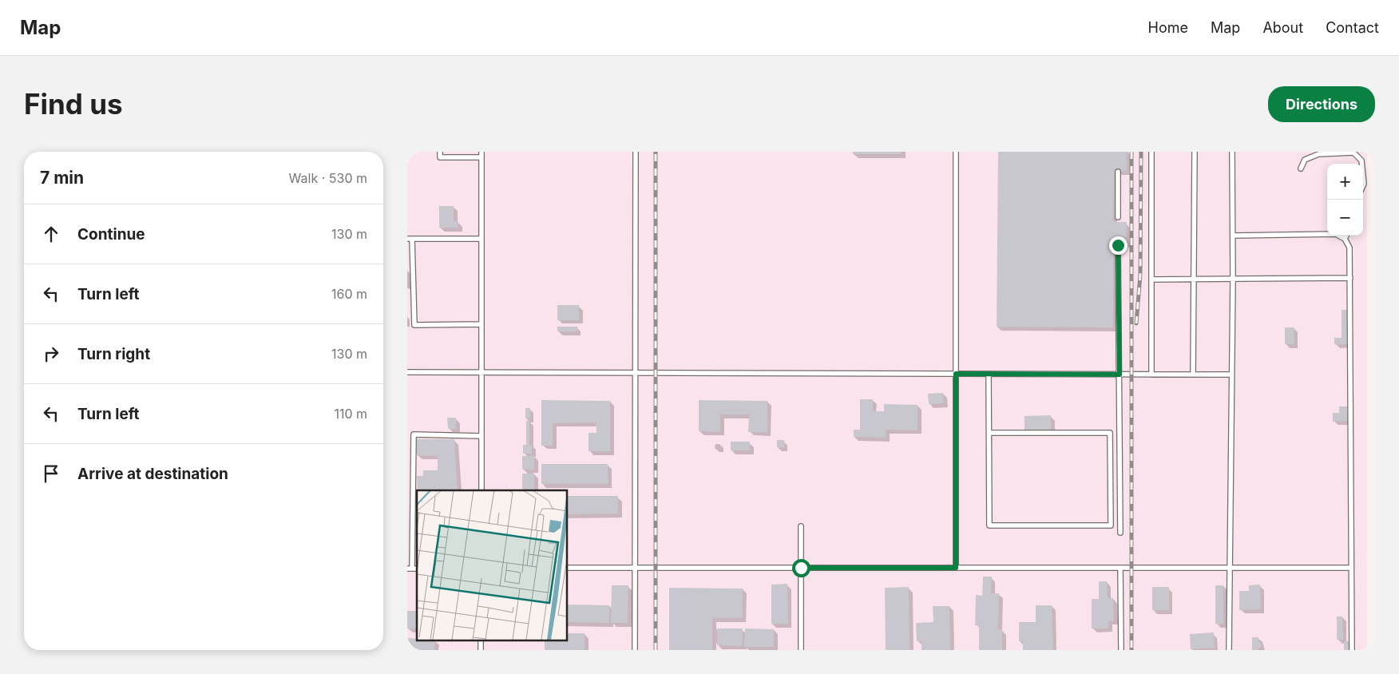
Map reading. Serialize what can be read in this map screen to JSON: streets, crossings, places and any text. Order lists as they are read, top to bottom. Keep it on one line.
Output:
{"page":{"header":"Map","nav":["Home","Map","About","Contact"],"buttons":"Directions","title":"Find us","heading":["7 min","Walk · 530 m"],"map_buttons":["+","−"],"list":[["Continue","130 m"],["Turn left","160 m"],["Turn right","130 m"],["Turn left","110 m"],"Arrive at destination"]}}
